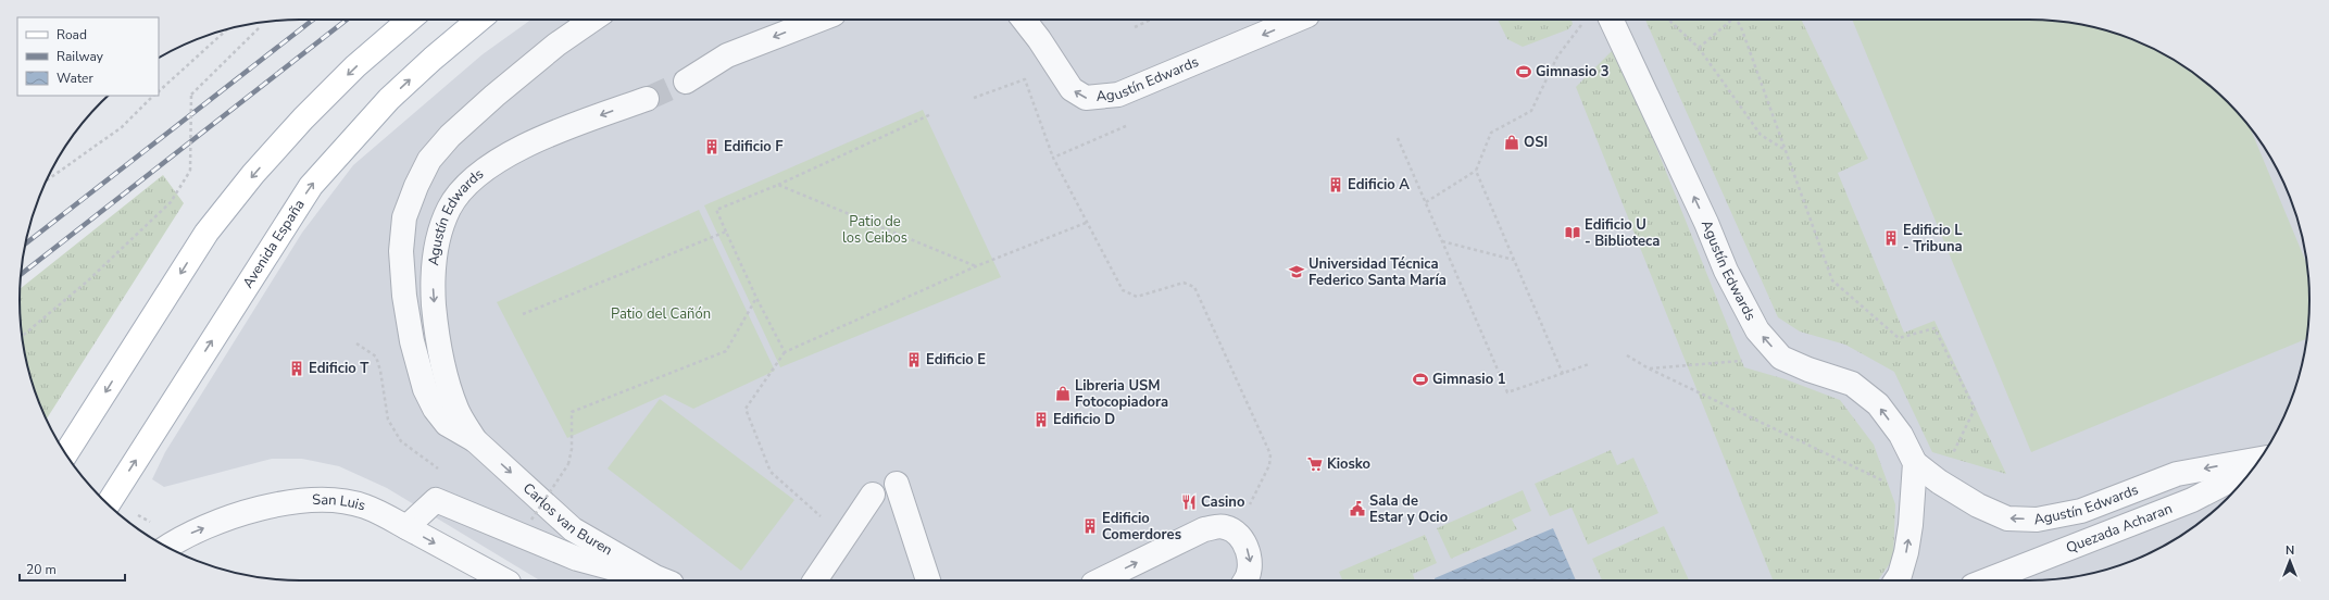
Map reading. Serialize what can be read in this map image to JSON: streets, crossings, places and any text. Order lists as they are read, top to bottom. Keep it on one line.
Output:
{"streets":{"main road":["Avenida España"],"street":["Agustín Edwards","San Luis","Carlos van Buren","Quezada Acharan"]},"crossings":[["Agustín Edwards","Carlos van Buren"]],"one_way":["Carlos van Buren"],"parks":["Patio de los Ceibos","Patio del Cañón"],"places":{"sports":["Gimnasio 3","Gimnasio 1"],"shop":["OSI","Libreria USM Fotocopiadora"],"building":["Edificio F","Edificio A","Edificio L - Tribuna","Edificio E","Edificio T","Edificio D","Edificio Comerdores"],"library":["Edificio U - Biblioteca"],"school or university":["Universidad Técnica Federico Santa María"],"supermarket":["Kiosko"],"restaurant":["Casino"],"public building":["Sala de Estar y Ocio"]},"legend":["Road","Railway","Water"],"scale_bar":"20 m","north":"top"}
